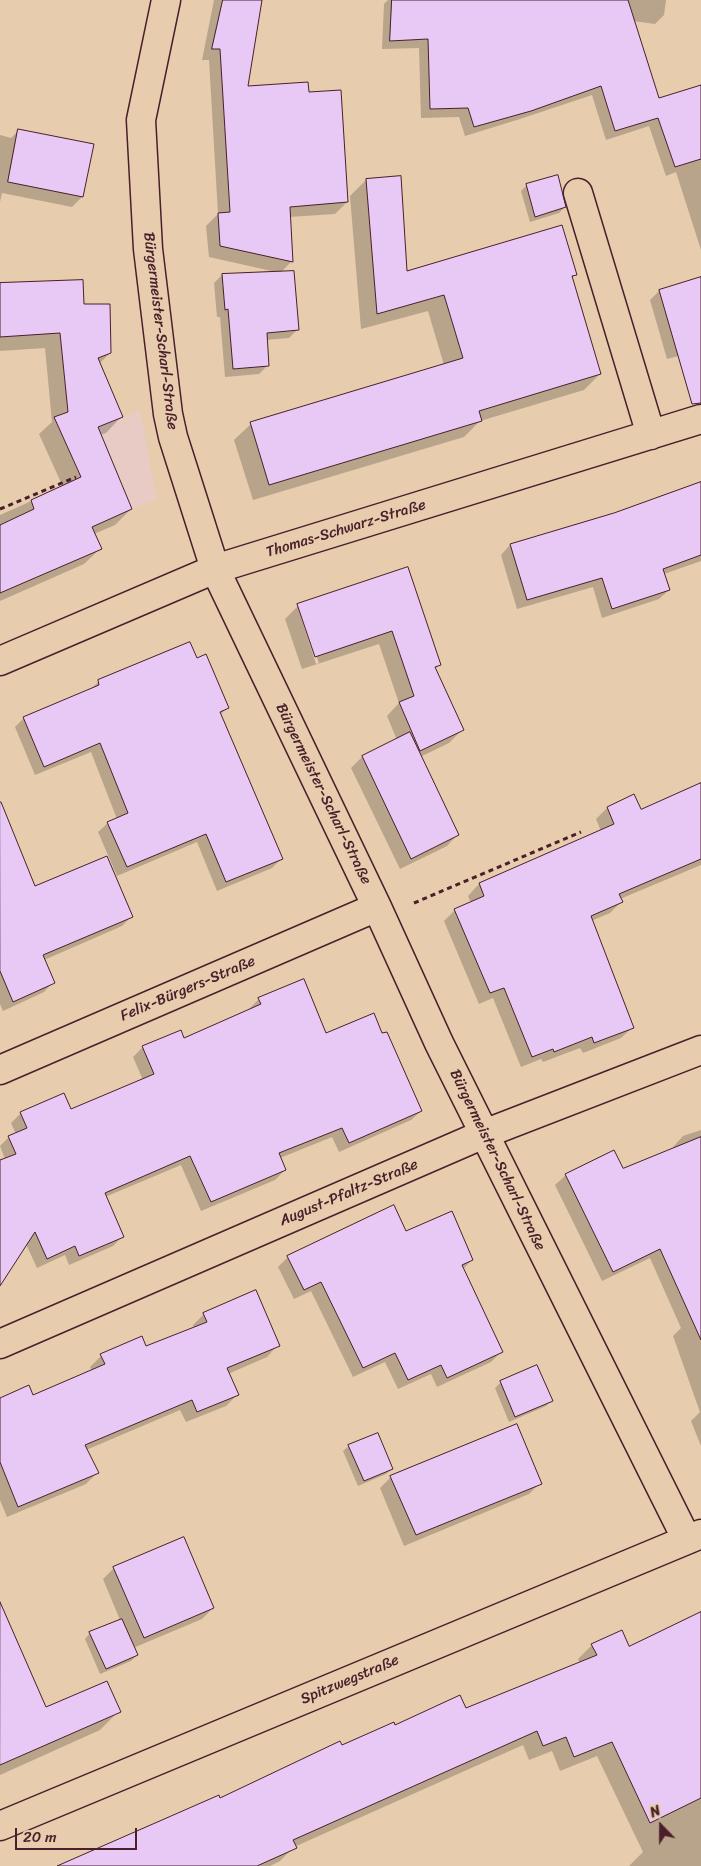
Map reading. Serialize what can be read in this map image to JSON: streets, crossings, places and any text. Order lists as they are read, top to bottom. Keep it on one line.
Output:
{"streets":{"street":["Bürgermeister-Scharl-Straße","Thomas-Schwarz-Straße","Felix-Bürgers-Straße","August-Pfaltz-Straße","Spitzwegstraße"]},"crossings":[["Bürgermeister-Scharl-Straße","Thomas-Schwarz-Straße"],["Bürgermeister-Scharl-Straße","Felix-Bürgers-Straße"],["Bürgermeister-Scharl-Straße","August-Pfaltz-Straße"],["Bürgermeister-Scharl-Straße","Spitzwegstraße"]],"scale_bar":"20 m","north":"top"}
